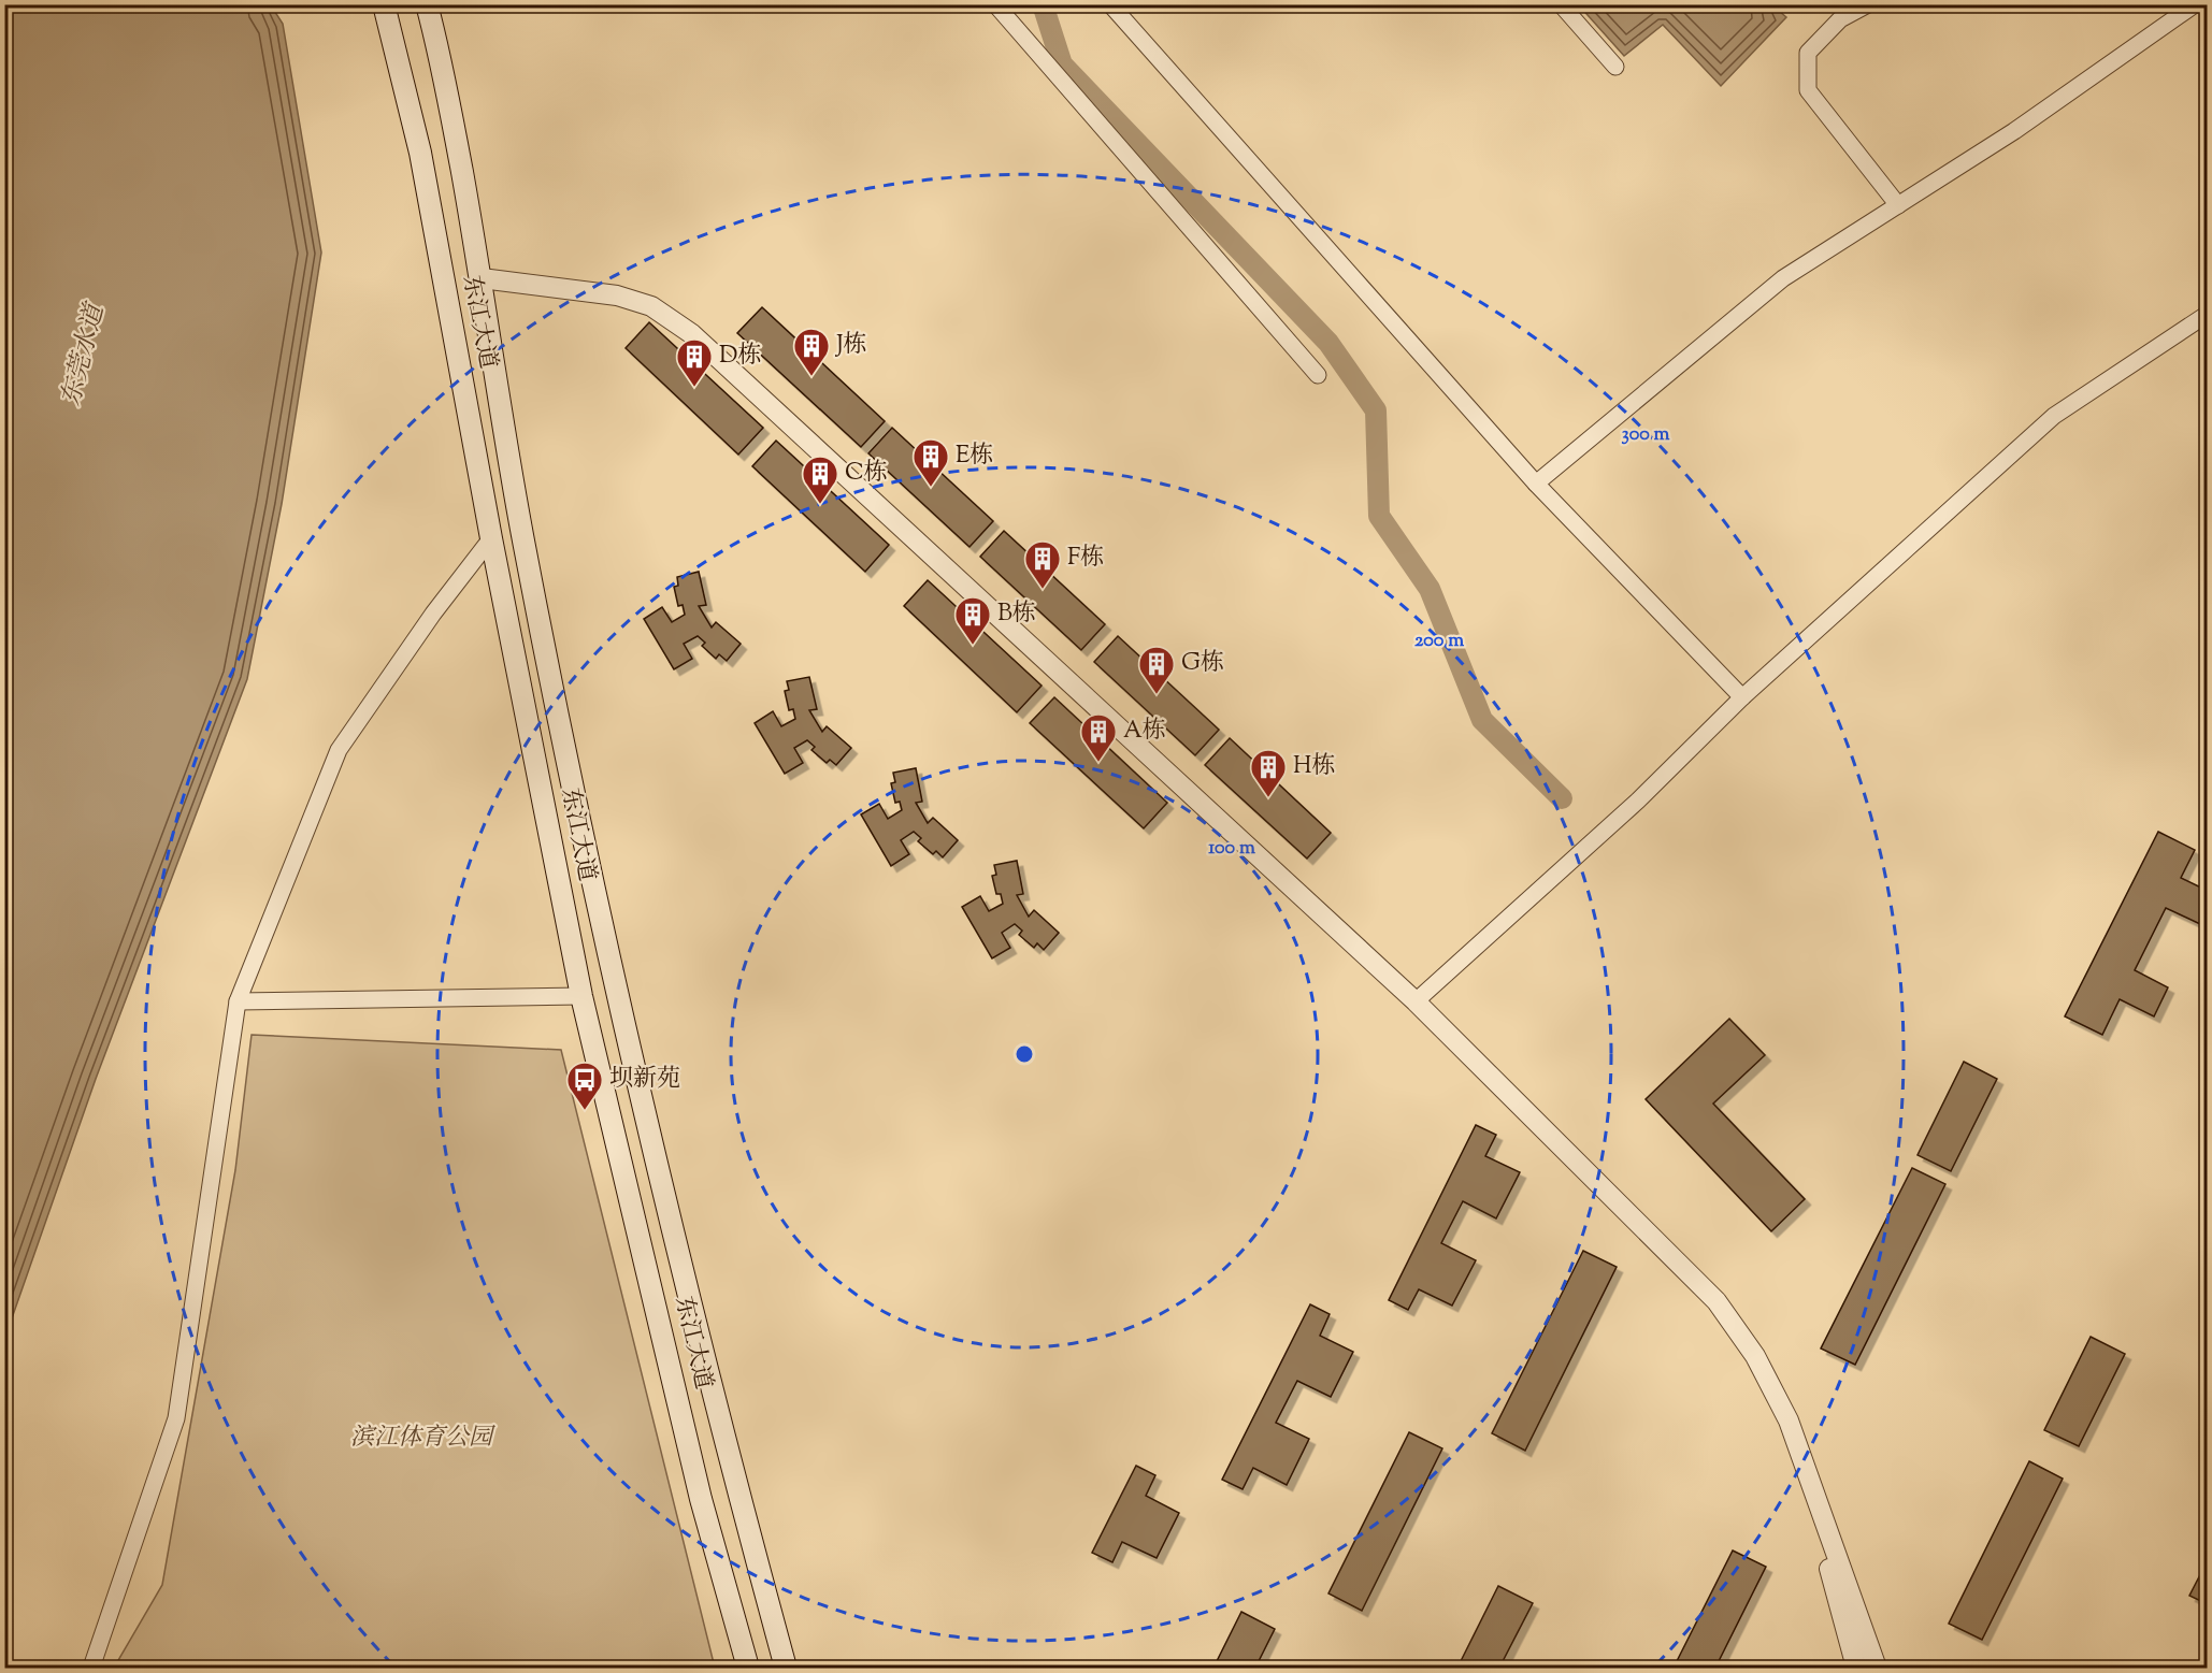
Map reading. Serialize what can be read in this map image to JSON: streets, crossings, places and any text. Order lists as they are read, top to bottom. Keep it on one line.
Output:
{"streets":{"main road":["东江大道"]},"water":["东莞水道"],"parks":["滨江体育公园"],"places":{"building":["J栋","D栋","E栋","C栋","F栋","B栋","G栋","A栋","H栋"],"bus stop":["坝新苑"]},"rings":["300 m","200 m","100 m"]}
